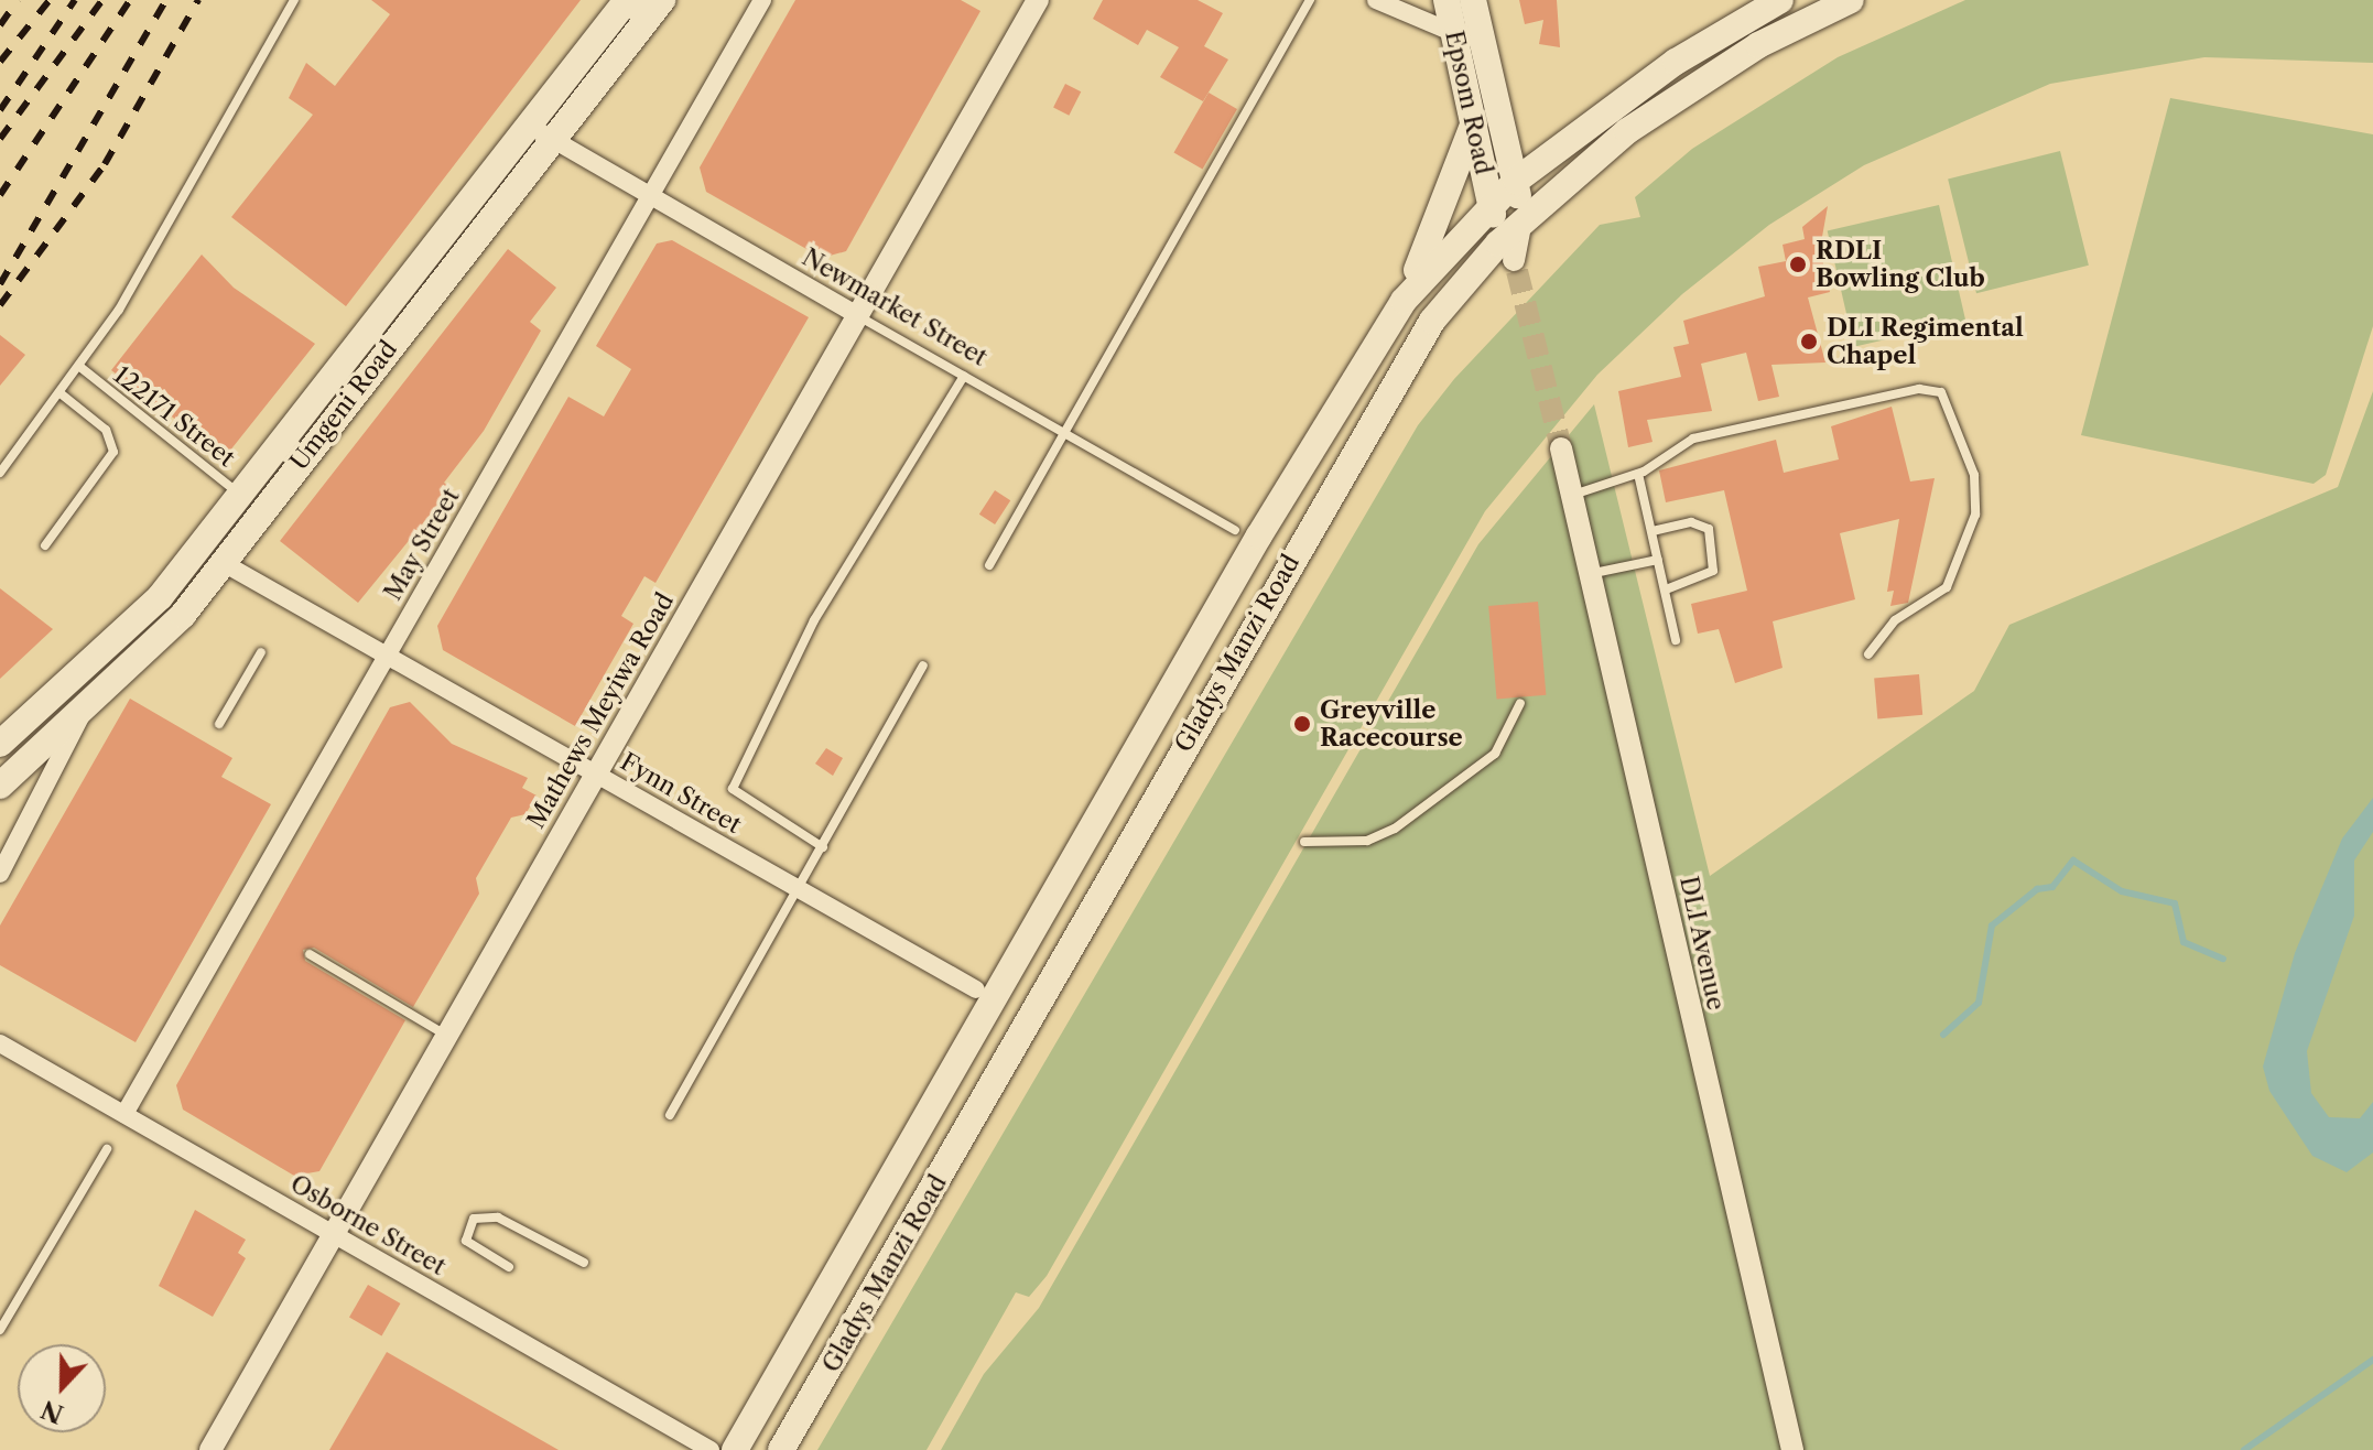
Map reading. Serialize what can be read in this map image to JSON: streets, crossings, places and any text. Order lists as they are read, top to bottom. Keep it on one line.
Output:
{"streets":{"main road":["Epsom Road","Umgeni Road","Gladys Manzi Road"],"street":["Newmarket Street","May Street","Mathews Meyiwa Road","Fynn Street","DLI Avenue","Osborne Street"],"lane":["122171 Street"]},"crossings":[["Epsom Road","Gladys Manzi Road"],["Newmarket Street","Umgeni Road"],["Newmarket Street","May Street"],["Newmarket Street","Gladys Manzi Road"],["Newmarket Street","Mathews Meyiwa Road"],["Umgeni Road","122171 Street"],["Umgeni Road","Fynn Street"],["May Street","Fynn Street"],["May Street","Osborne Street"],["Gladys Manzi Road","Fynn Street"],["Mathews Meyiwa Road","Fynn Street"],["Mathews Meyiwa Road","Osborne Street"]],"places":["RDLI Bowling Club","DLI Regimental Chapel","Greyville Racecourse"],"north":"bottom"}
